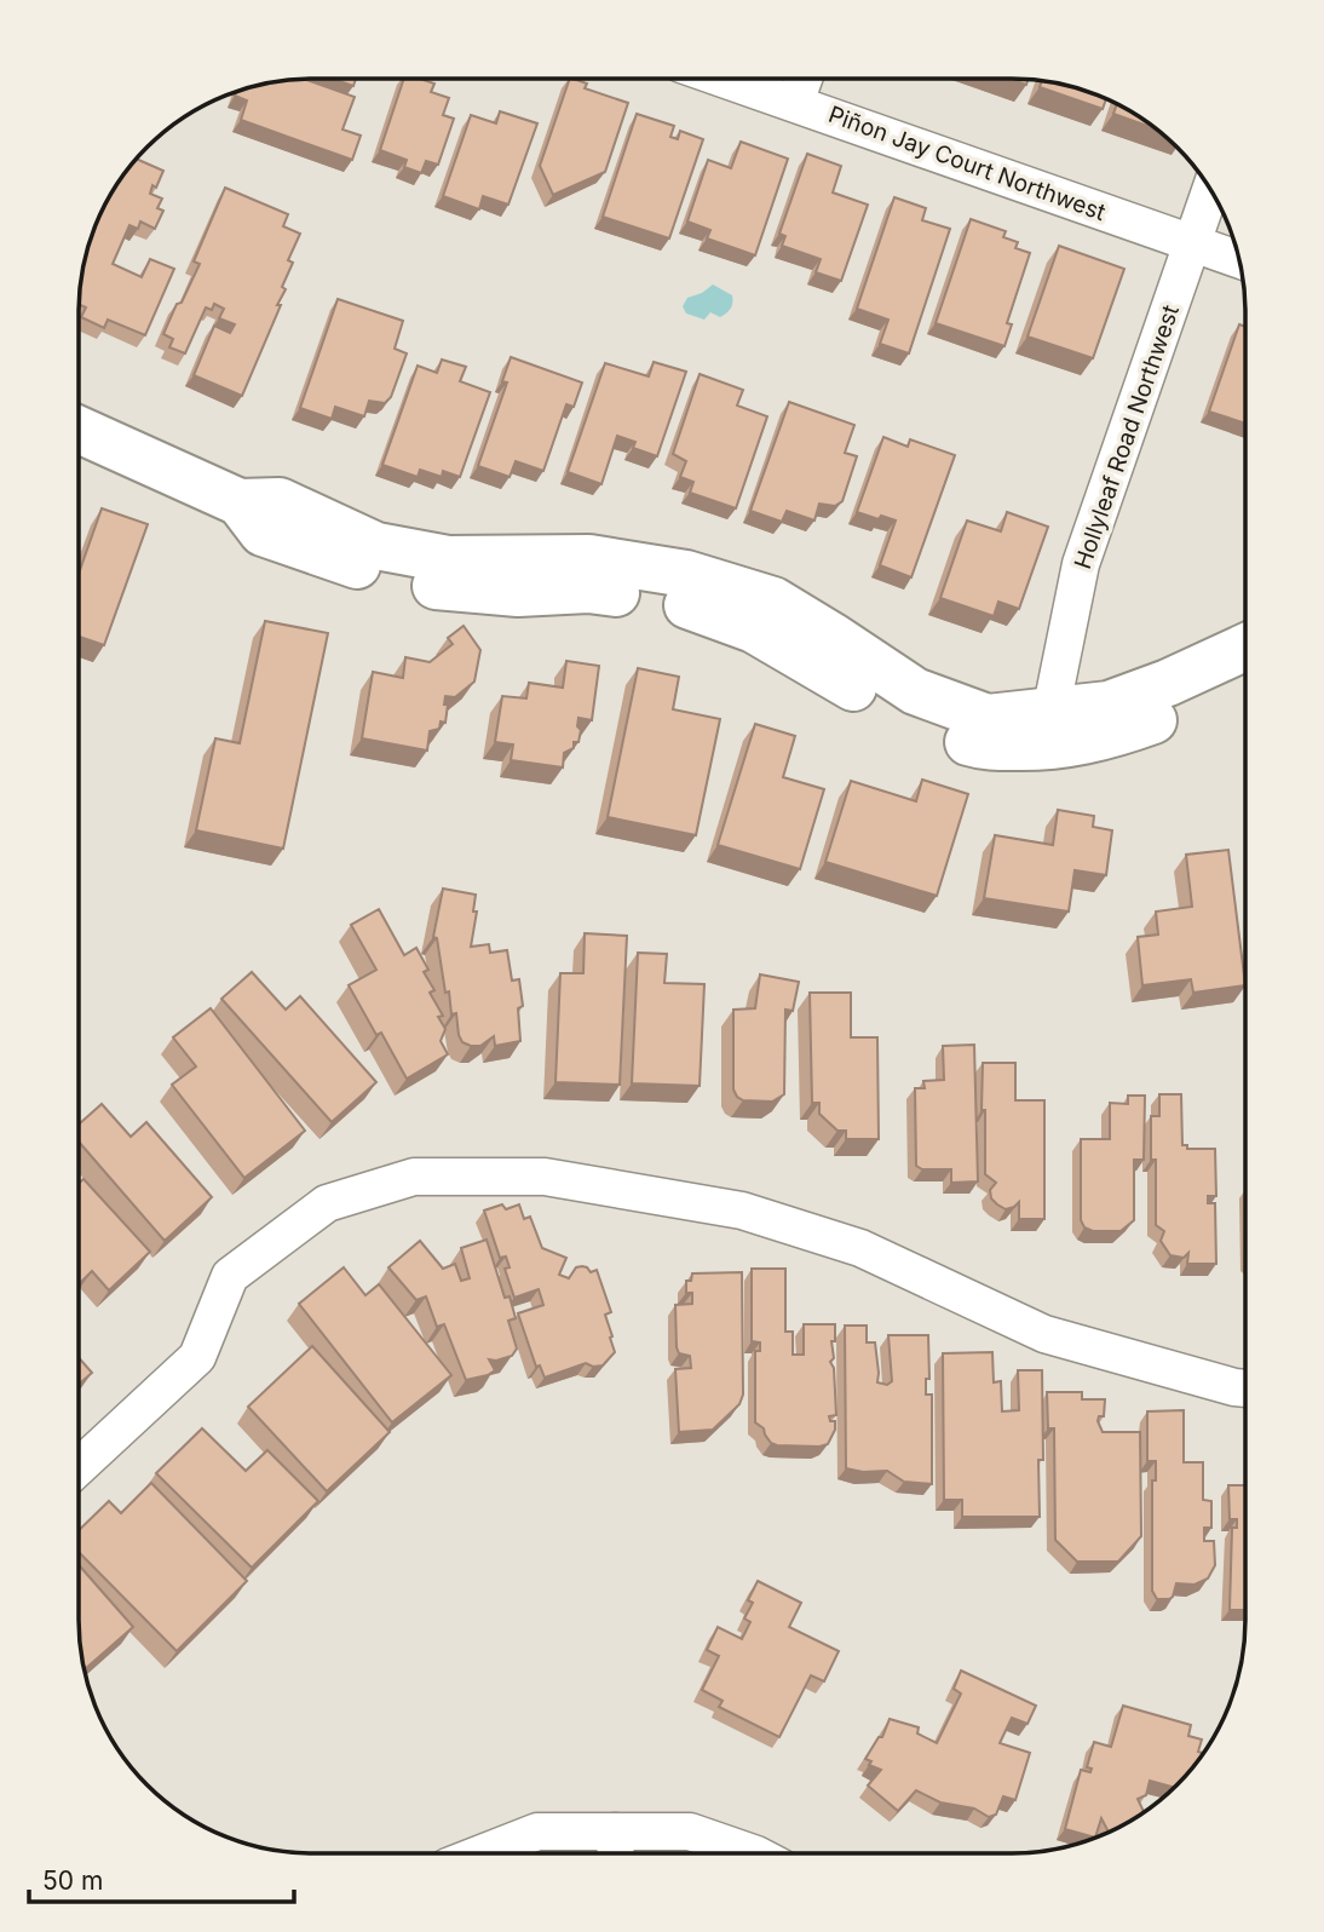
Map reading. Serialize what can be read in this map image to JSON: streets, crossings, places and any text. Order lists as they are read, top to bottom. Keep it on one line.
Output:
{"streets":{"street":["Piñon Jay Court Northwest","Hollyleaf Road Northwest"]},"crossings":[["Piñon Jay Court Northwest","Hollyleaf Road Northwest"]],"scale_bar":"50 m"}
